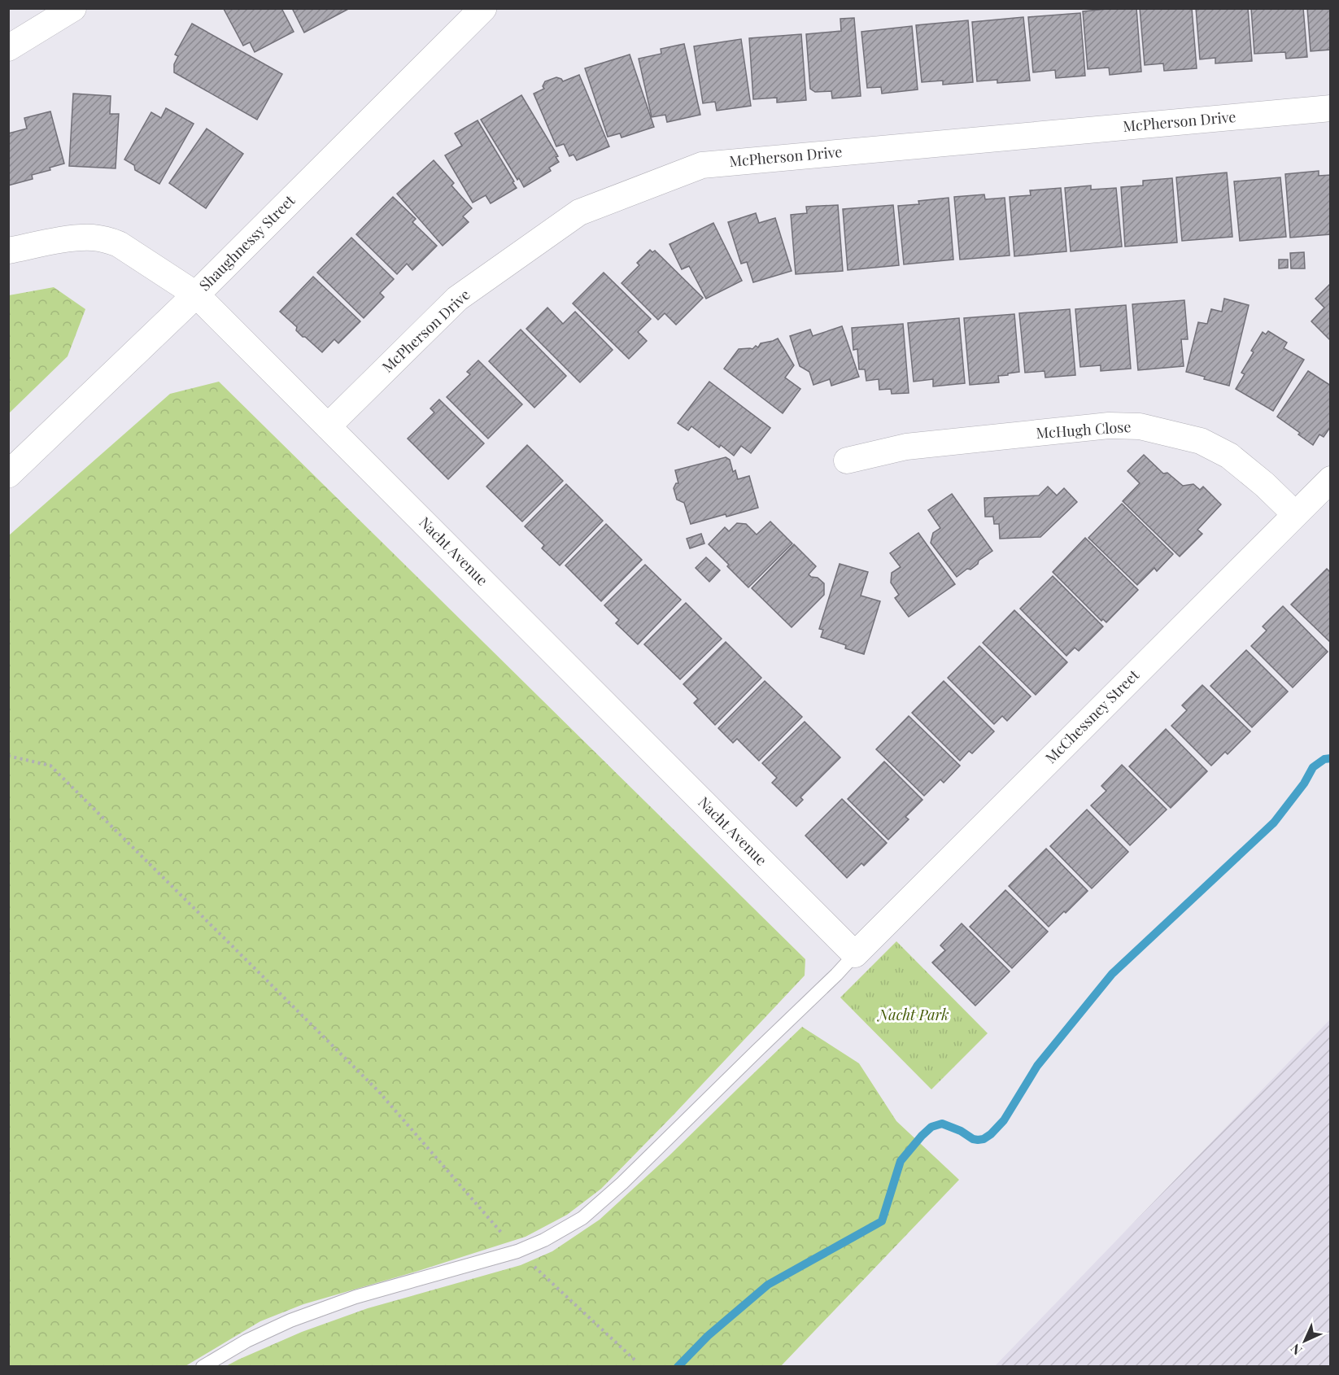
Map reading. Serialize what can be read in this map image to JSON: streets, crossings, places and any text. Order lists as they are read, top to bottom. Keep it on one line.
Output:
{"streets":{"main road":["Shaughnessy Street"],"street":["McPherson Drive","McHugh Close","Nacht Avenue","McChessney Street"]},"crossings":[["McPherson Drive","Nacht Avenue"],["Shaughnessy Street","Nacht Avenue"],["McHugh Close","McChessney Street"],["Nacht Avenue","McChessney Street"]],"parks":["Nacht Park"],"north":"bottom left"}
